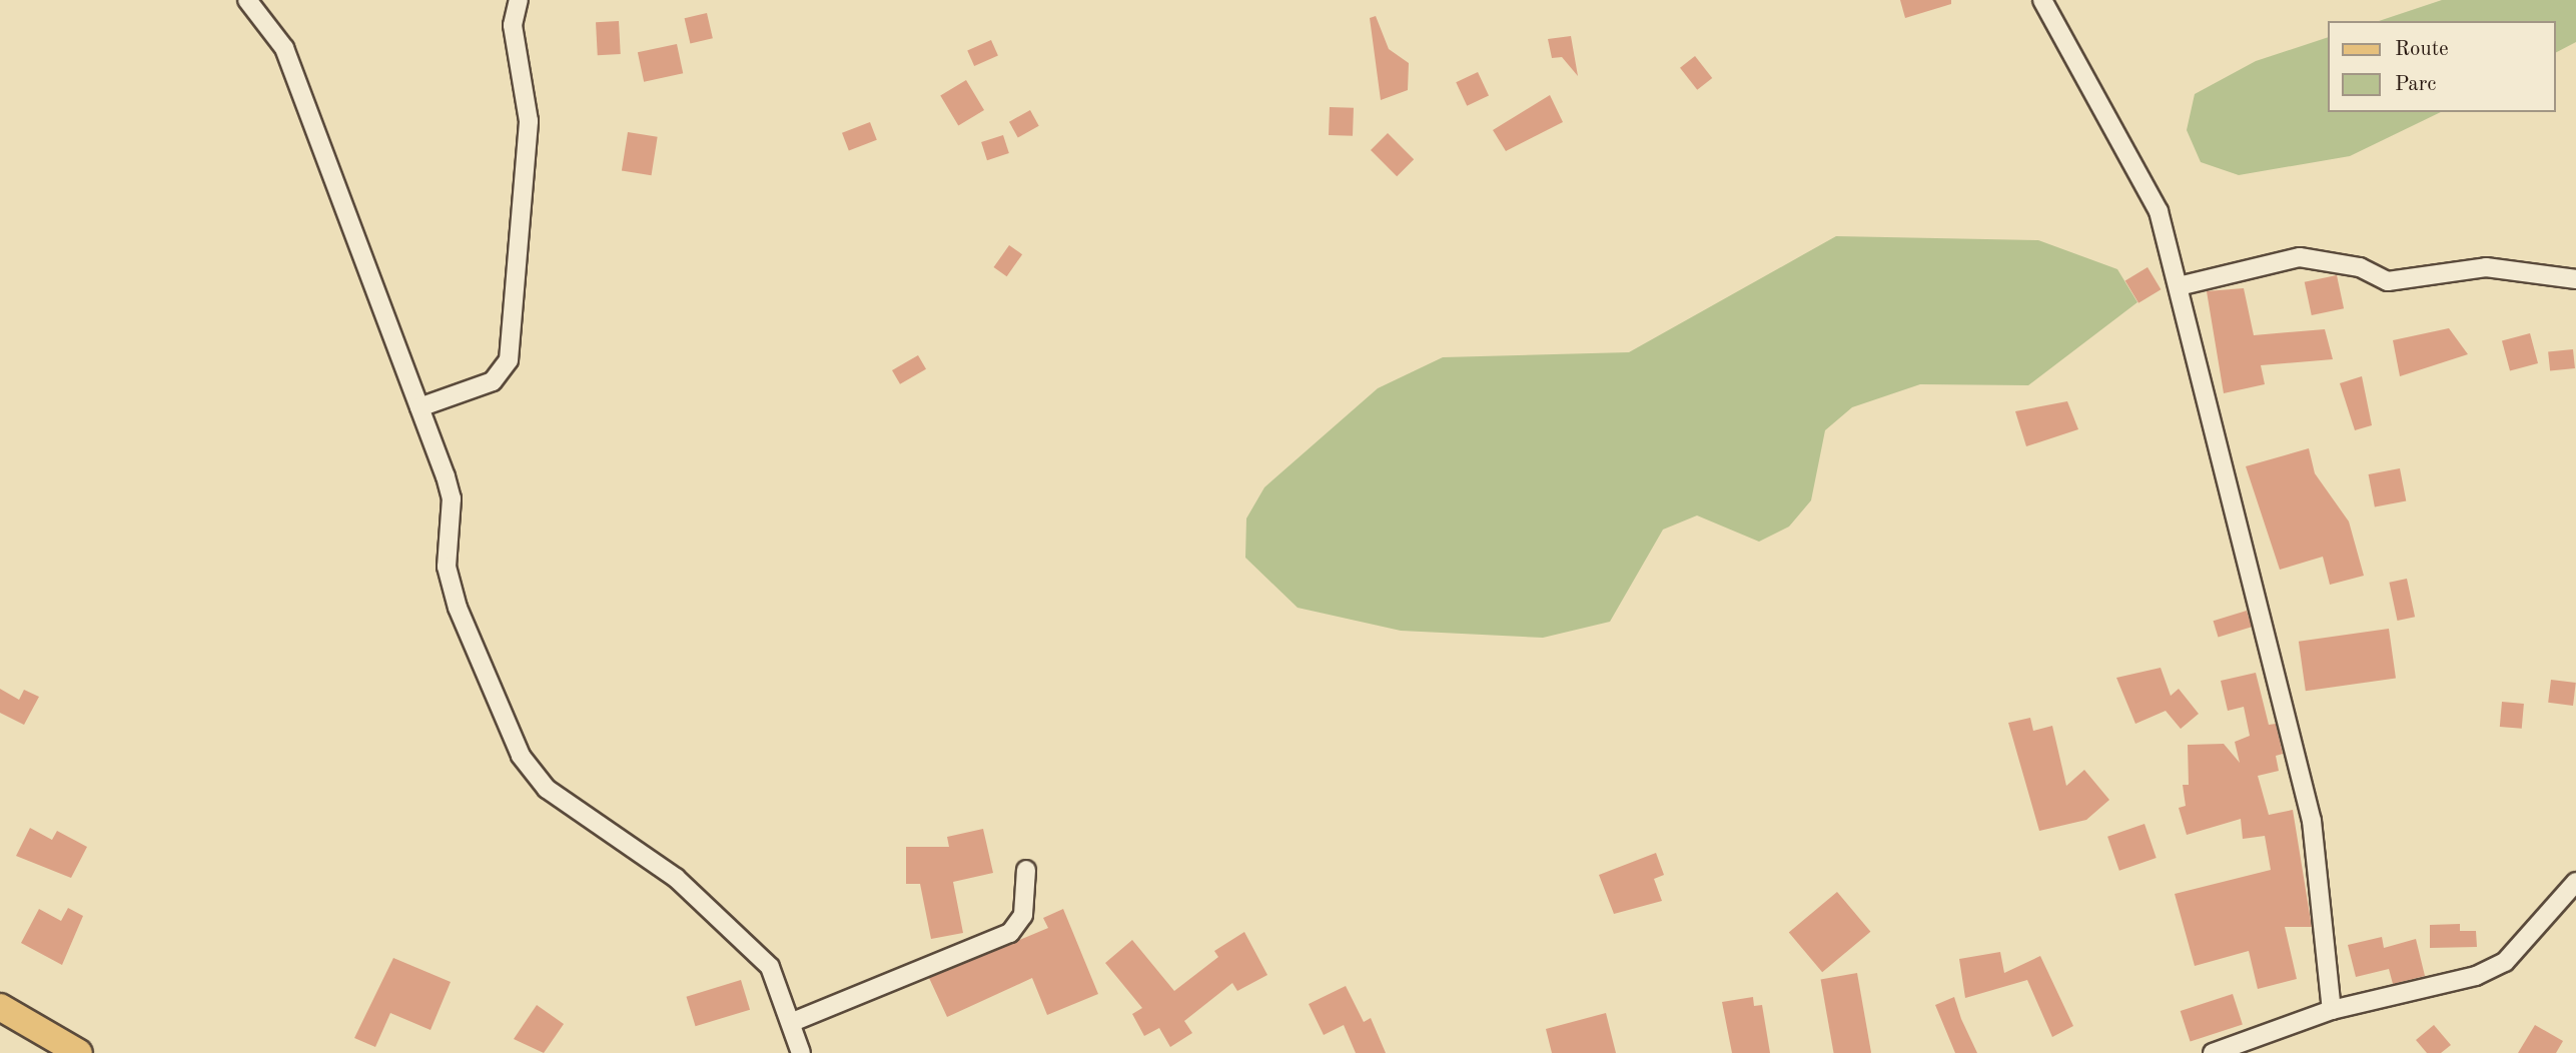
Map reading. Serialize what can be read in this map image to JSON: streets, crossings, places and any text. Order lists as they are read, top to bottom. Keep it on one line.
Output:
{"legend":["Route","Parc"]}
